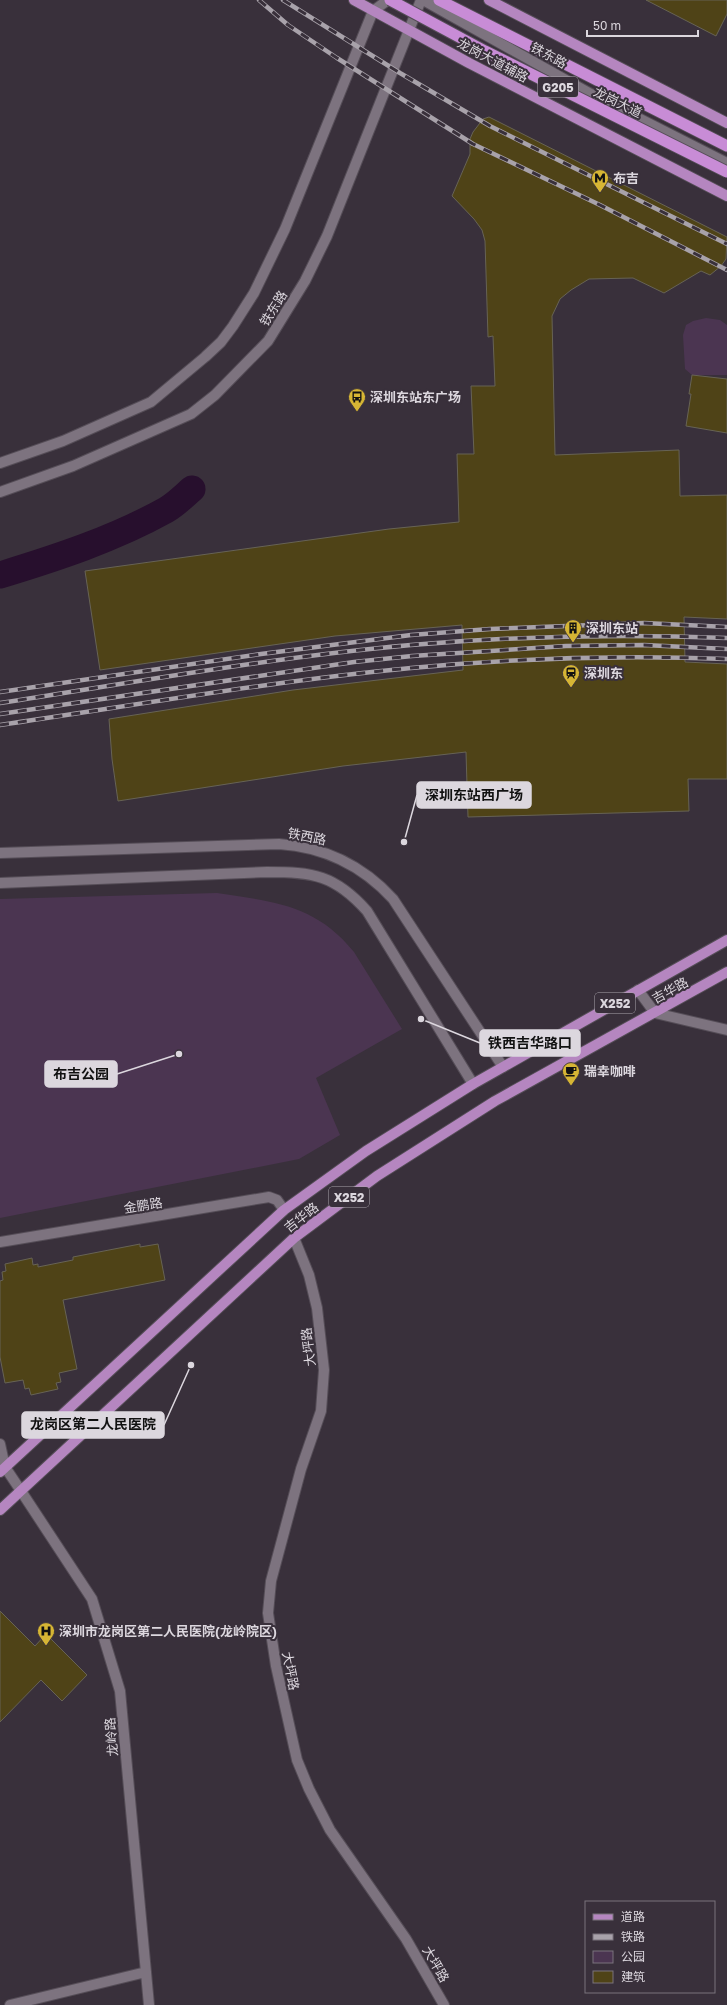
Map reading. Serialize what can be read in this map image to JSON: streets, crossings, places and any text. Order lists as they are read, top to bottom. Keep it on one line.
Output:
{"streets":{"highway":["G205","龙岗大道"],"main road":["铁东路","龙岗大道辅路","铁西路","吉华路","X252","金鹏路","大坪路","龙岭路"]},"crossings":[["铁东路","龙岗大道辅路"],["铁西路","吉华路"],["吉华路","金鹏路"],["吉华路","大坪路"],["吉华路","龙岭路"]],"places":{"metro station":["布吉"],"bus stop":["深圳东站东广场"],"building":["深圳东站"],"station":["深圳东"],"other":["深圳东站西广场","铁西吉华路口","布吉公园","龙岗区第二人民医院"],"cafe":["瑞幸咖啡"],"hospital":["深圳市龙岗区第二人民医院(龙岭院区)"]},"legend":["道路","铁路","公园","建筑"],"scale_bar":"50 m"}
